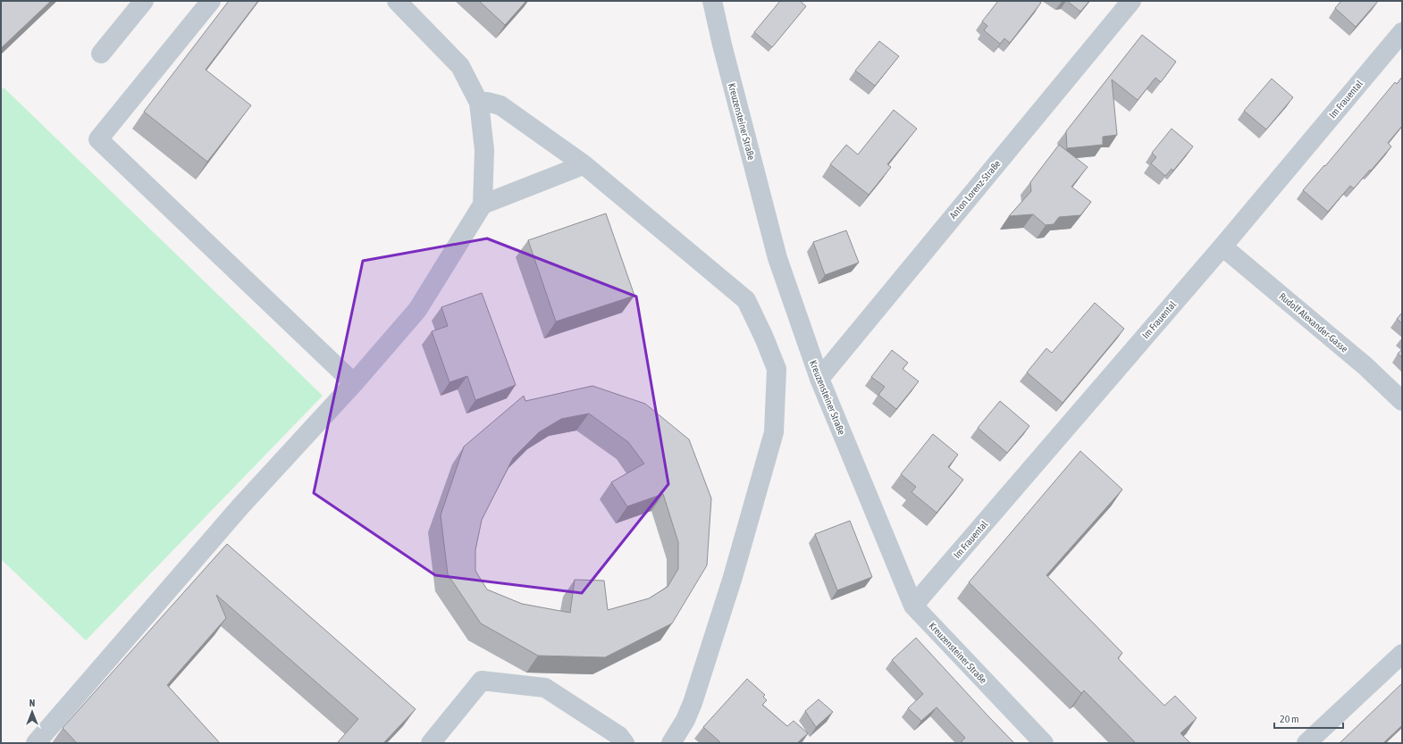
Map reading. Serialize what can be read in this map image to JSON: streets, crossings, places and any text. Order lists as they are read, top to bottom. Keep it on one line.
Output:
{"streets":{"street":["Im Frauental","Kreuzensteiner Straße","Anton Lorenz-Straße","Rudolf Alexander-Gasse"]},"crossings":[["Im Frauental","Kreuzensteiner Straße"],["Im Frauental","Rudolf Alexander-Gasse"],["Kreuzensteiner Straße","Anton Lorenz-Straße"]],"scale_bar":"20 m","north":"top"}
